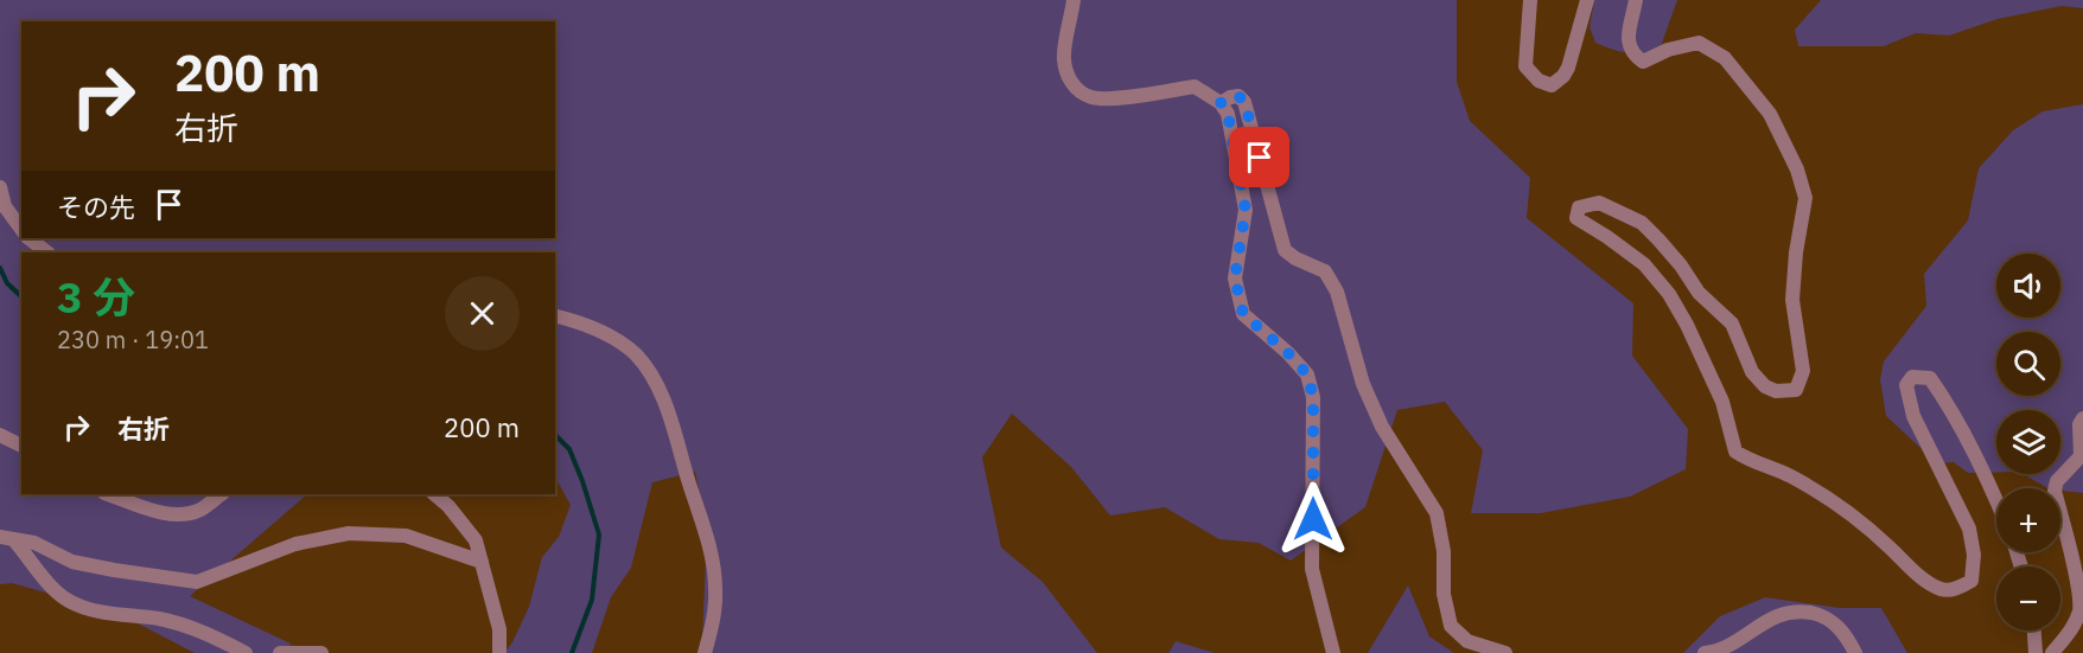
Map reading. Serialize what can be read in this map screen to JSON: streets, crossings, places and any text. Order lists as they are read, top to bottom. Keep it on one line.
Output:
{"page":{"turn":["200 m","右折"],"then":"その先","heading":["3 分","230 m · 19:01"],"map_buttons":["+","−"],"list":[{"name":"右折","value":"200 m"}]}}
